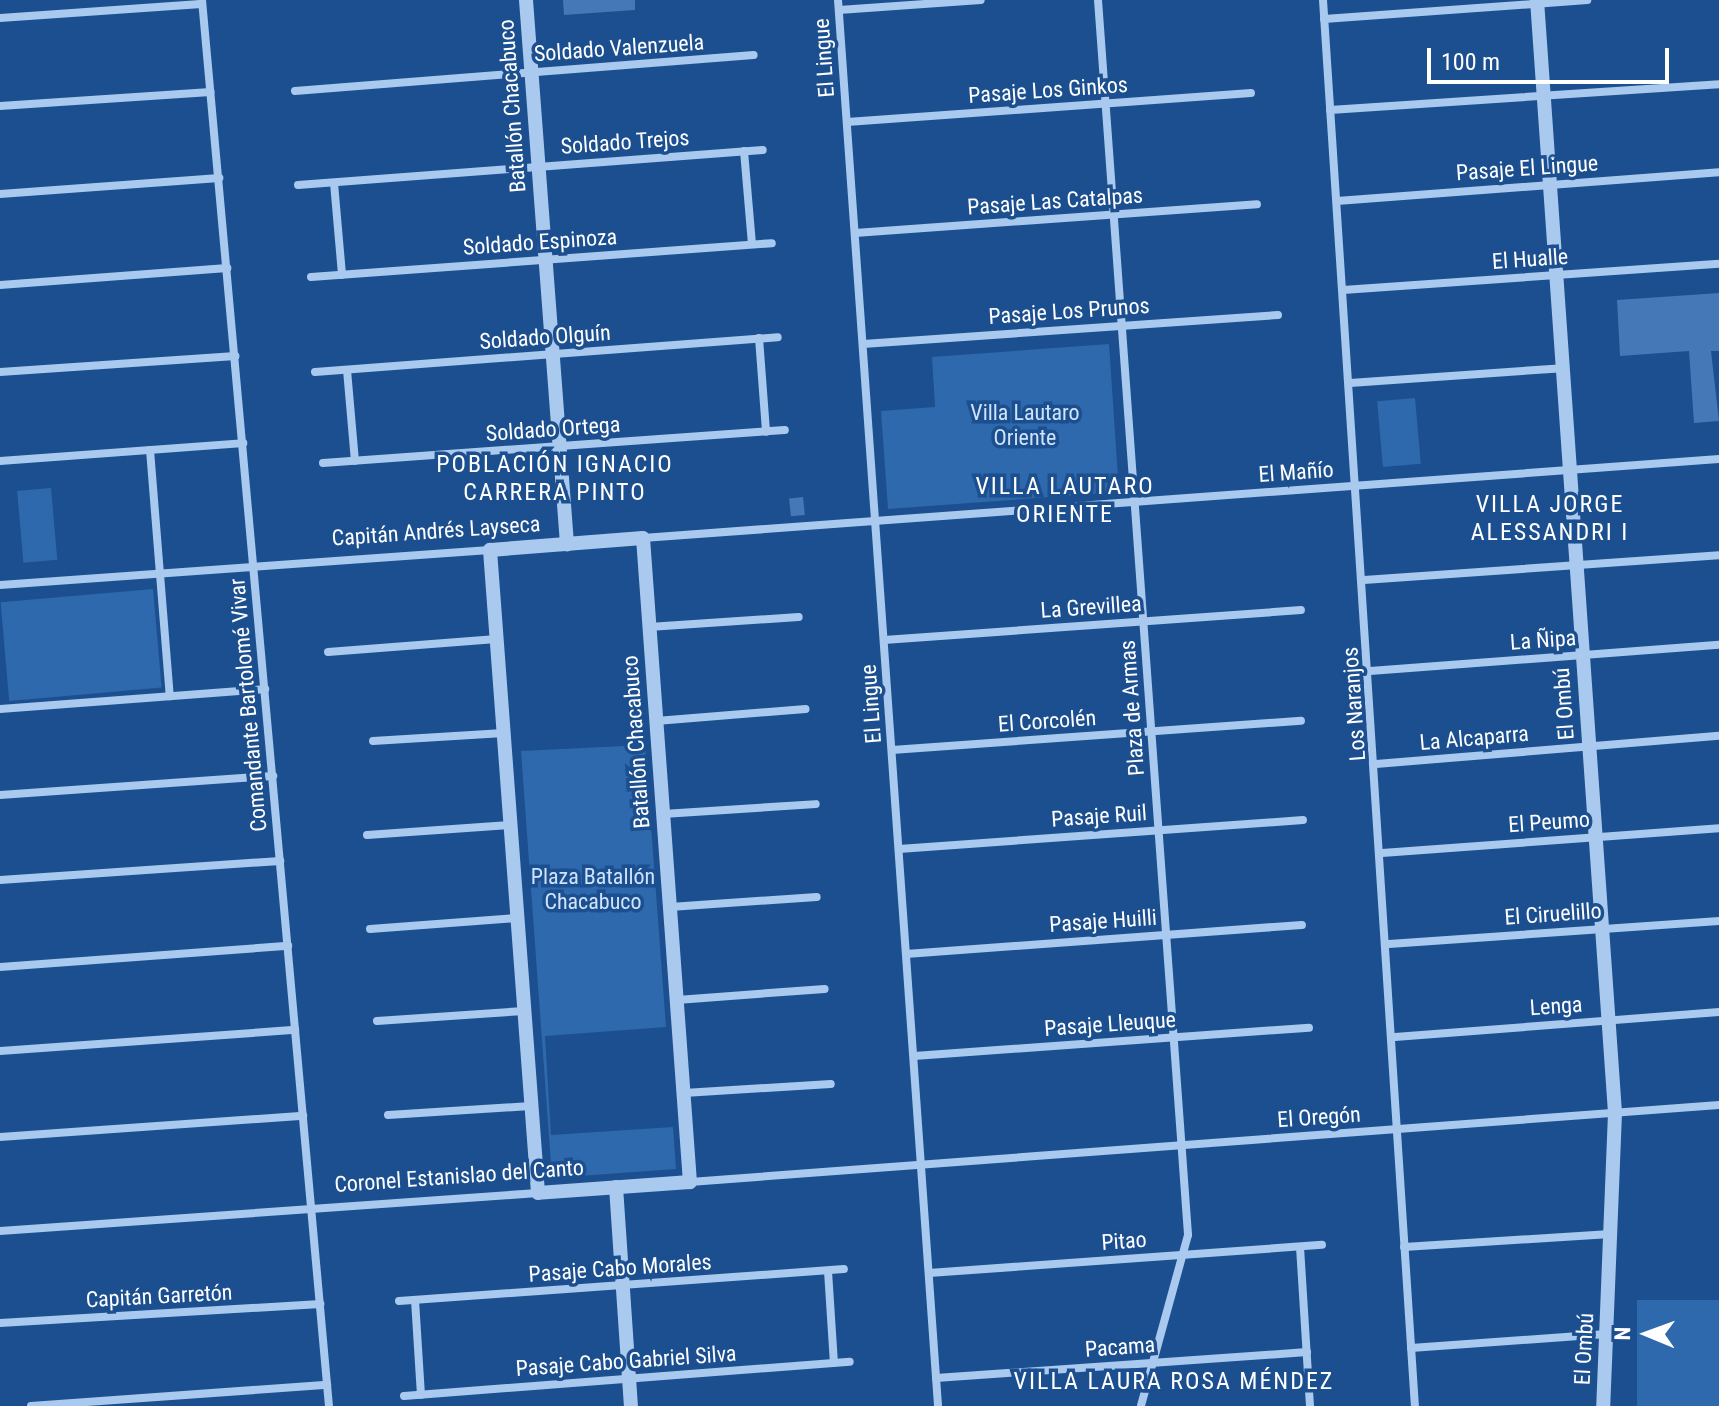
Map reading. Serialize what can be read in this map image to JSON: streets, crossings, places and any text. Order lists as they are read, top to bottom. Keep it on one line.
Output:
{"streets":{"street":["Soldado Valenzuela","El Lingue","Pasaje Los Ginkos","Batallón Chacabuco","Soldado Trejos","Pasaje El Lingue","Pasaje Las Catalpas","Soldado Espinoza","El Hualle","Pasaje Los Prunos","Soldado Olguín","Soldado Ortega","El Mañío","Capitán Andrés Layseca","La Grevillea","La Ñipa","Los Naranjos","El Ombú","Comandante Bartolomé Vivar","Plaza de Armas","El Corcolén","La Alcaparra","Pasaje Ruil","El Peumo","El Ciruelillo","Pasaje Huilli","Lenga","Pasaje Lleuque","El Oregón","Coronel Estanislao del Canto","Pitao","Pasaje Cabo Morales","Capitán Garretón","Pacama","Pasaje Cabo Gabriel Silva"]},"crossings":[["Soldado Valenzuela","Batallón Chacabuco"],["El Lingue","Pasaje Los Ginkos"],["El Lingue","Pasaje Las Catalpas"],["El Lingue","Pasaje Los Prunos"],["El Lingue","El Mañío"],["El Lingue","Capitán Andrés Layseca"],["El Lingue","La Grevillea"],["El Lingue","El Corcolén"],["El Lingue","Pasaje Ruil"],["El Lingue","Pasaje Huilli"],["El Lingue","Pasaje Lleuque"],["El Lingue","El Oregón"],["El Lingue","Coronel Estanislao del Canto"],["El Lingue","Pitao"],["El Lingue","Pacama"],["Pasaje Los Ginkos","Plaza de Armas"],["Batallón Chacabuco","Soldado Trejos"],["Batallón Chacabuco","Soldado Espinoza"],["Batallón Chacabuco","Soldado Olguín"],["Batallón Chacabuco","Soldado Ortega"],["Batallón Chacabuco","Capitán Andrés Layseca"],["Batallón Chacabuco","Coronel Estanislao del Canto"],["Pasaje El Lingue","Los Naranjos"],["Pasaje El Lingue","El Ombú"],["Pasaje Las Catalpas","Plaza de Armas"],["El Hualle","Los Naranjos"],["El Hualle","El Ombú"],["Pasaje Los Prunos","Plaza de Armas"],["El Mañío","Capitán Andrés Layseca"],["El Mañío","Los Naranjos"],["El Mañío","El Ombú"],["El Mañío","Plaza de Armas"],["Capitán Andrés Layseca","Comandante Bartolomé Vivar"],["La Grevillea","Plaza de Armas"],["La Ñipa","Los Naranjos"],["La Ñipa","El Ombú"],["Los Naranjos","La Alcaparra"],["Los Naranjos","El Peumo"],["Los Naranjos","El Ciruelillo"],["Los Naranjos","Lenga"],["Los Naranjos","El Oregón"],["El Ombú","La Alcaparra"],["El Ombú","El Peumo"],["El Ombú","El Ciruelillo"],["El Ombú","Lenga"],["El Ombú","El Oregón"],["Comandante Bartolomé Vivar","Coronel Estanislao del Canto"],["Comandante Bartolomé Vivar","Capitán Garretón"],["Plaza de Armas","El Corcolén"],["Plaza de Armas","Pasaje Ruil"],["Plaza de Armas","Pasaje Huilli"],["Plaza de Armas","Pasaje Lleuque"],["Plaza de Armas","El Oregón"],["Plaza de Armas","Pitao"],["Plaza de Armas","Pacama"],["El Oregón","Coronel Estanislao del Canto"]],"districts":["POBLACIÓN IGNACIO CARRERA PINTO","VILLA LAUTARO ORIENTE","VILLA JORGE ALESSANDRI I","VILLA LAURA ROSA MÉNDEZ"],"parks":["Villa Lautaro Oriente","Plaza Batallón Chacabuco"],"scale_bar":"100 m","north":"left"}
